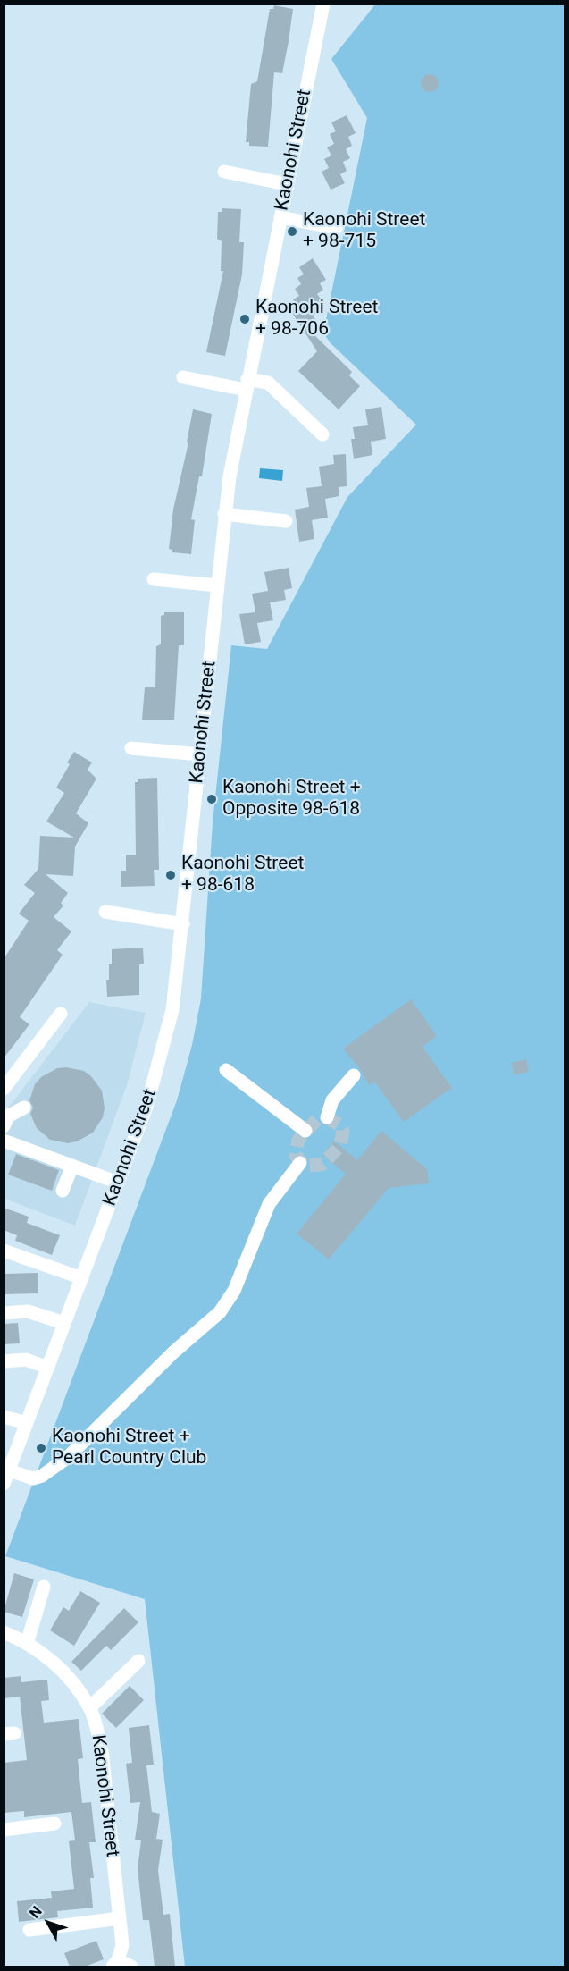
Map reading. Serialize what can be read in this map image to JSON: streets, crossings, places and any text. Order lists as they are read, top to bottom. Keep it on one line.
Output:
{"streets":{"street":["Kaonohi Street"]},"places":["Kaonohi Street + 98-715","Kaonohi Street + 98-706","Kaonohi Street + Opposite 98-618","Kaonohi Street + 98-618","Kaonohi Street + Pearl Country Club"],"north":"top left"}
